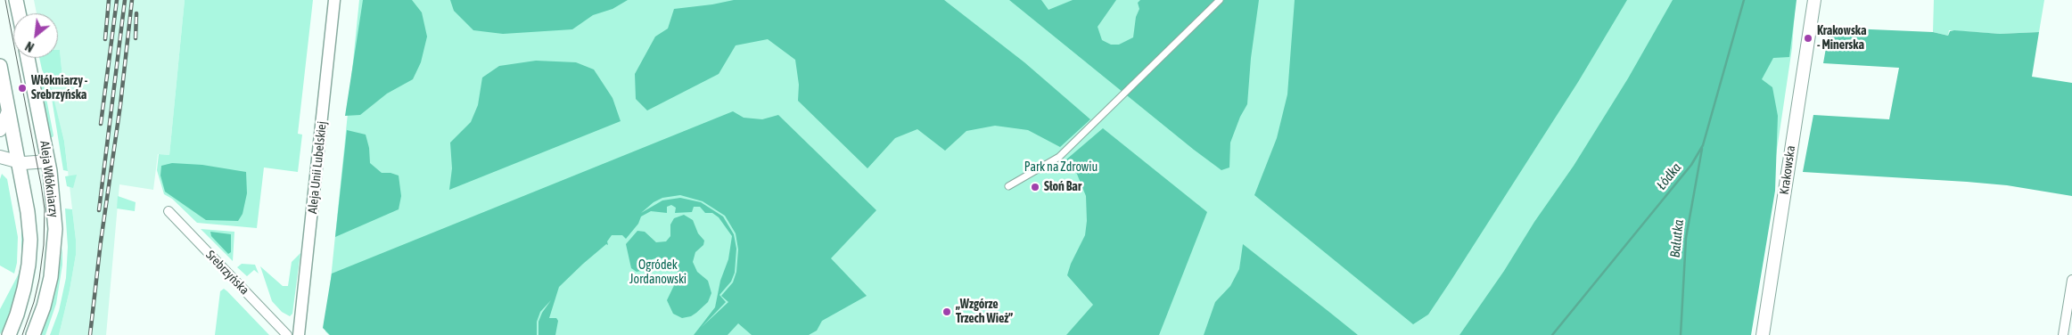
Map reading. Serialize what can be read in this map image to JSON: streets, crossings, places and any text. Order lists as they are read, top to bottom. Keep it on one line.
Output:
{"streets":{"main road":["Krakowska","Aleja Włókniarzy"],"street":["Aleja Unii Lubelskiej","Srebrzyńska"]},"water":["Łódka","Bałutka"],"parks":["Park na Zdrowiu","Ogródek Jordanowski"],"places":["Krakowska - Minerska","Włókniarzy - Srebrzyńska","Słoń Bar","„Wzgórze Trzech Wież”"],"north":"bottom left"}
